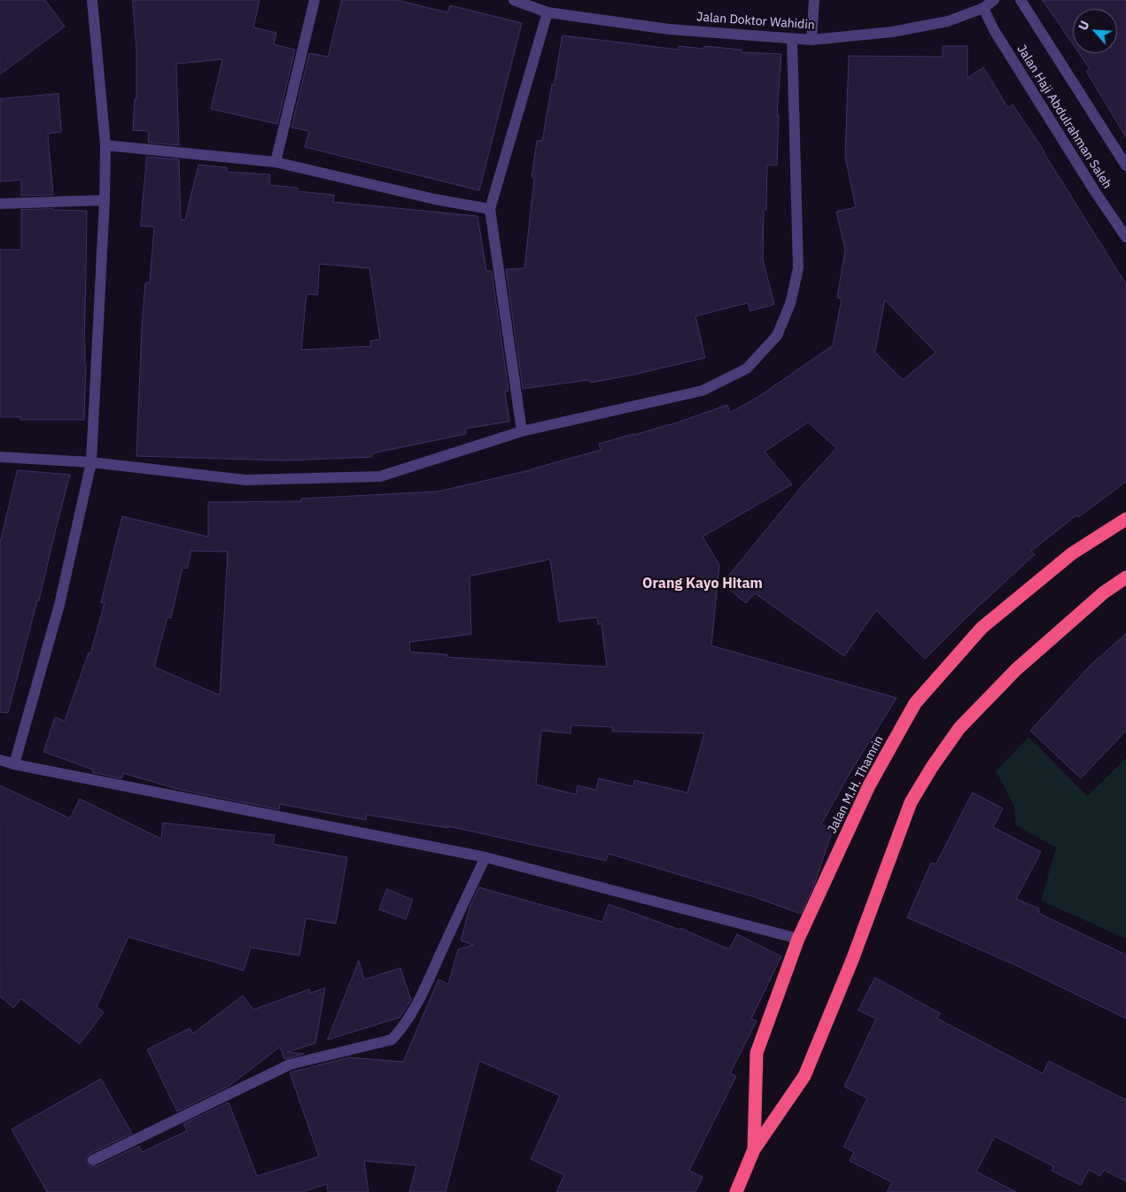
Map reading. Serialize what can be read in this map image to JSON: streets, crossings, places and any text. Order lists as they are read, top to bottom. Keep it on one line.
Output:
{"streets":{"highway":["Jalan M.H. Thamrin"],"street":["Jalan Doktor Wahidin","Jalan Haji Abdulrahman Saleh"]},"crossings":[["Jalan Doktor Wahidin","Jalan Haji Abdulrahman Saleh"]],"districts":["Orang Kayo Hitam"],"north":"top left"}
